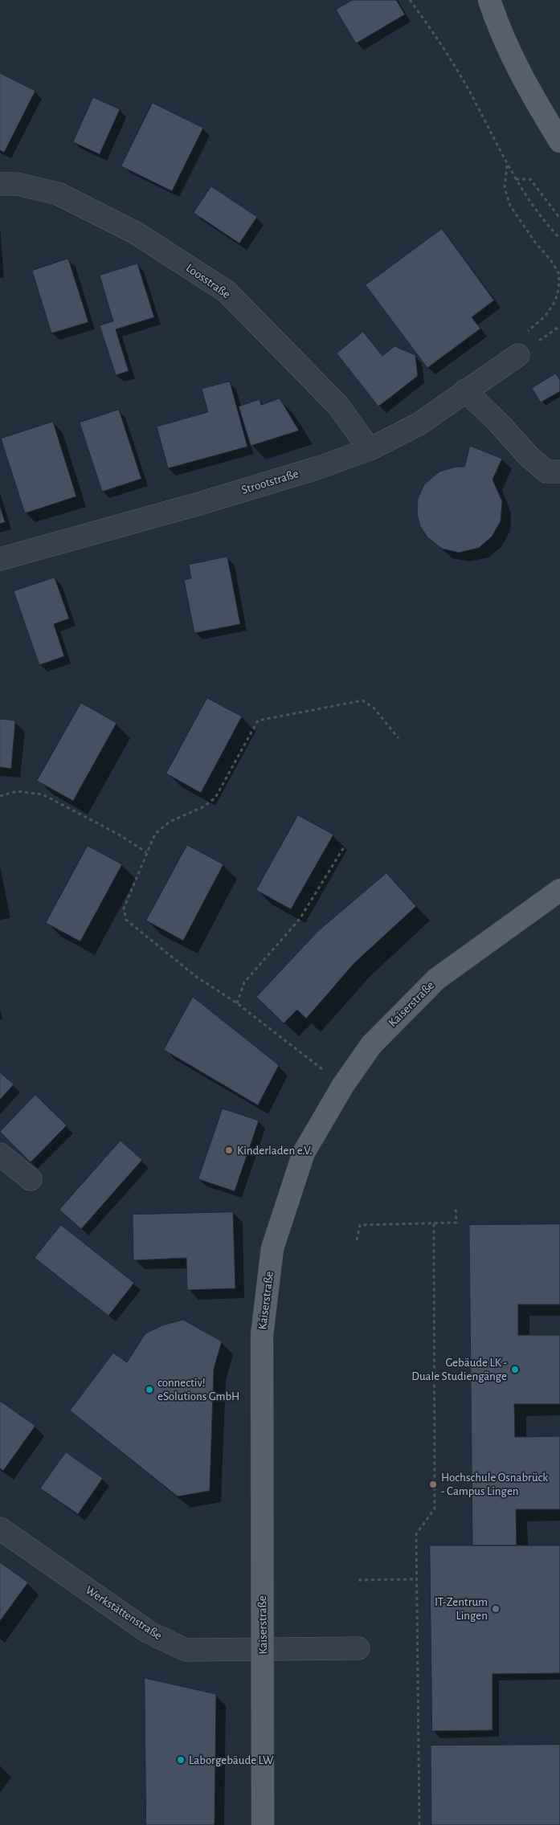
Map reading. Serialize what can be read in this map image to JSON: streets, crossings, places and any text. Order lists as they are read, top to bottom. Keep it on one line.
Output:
{"streets":{"main road":["Kaiserstraße"],"street":["Loosstraße","Strootstraße","Werkstättenstraße"]},"crossings":[["Loosstraße","Strootstraße"],["Kaiserstraße","Werkstättenstraße"]],"places":["Kinderladen e.V.","Gebäude LK - Duale Studiengänge","connectiv! eSolutions GmbH","Hochschule Osnabrück - Campus Lingen","IT-Zentrum Lingen","Laborgebäude LW"]}
